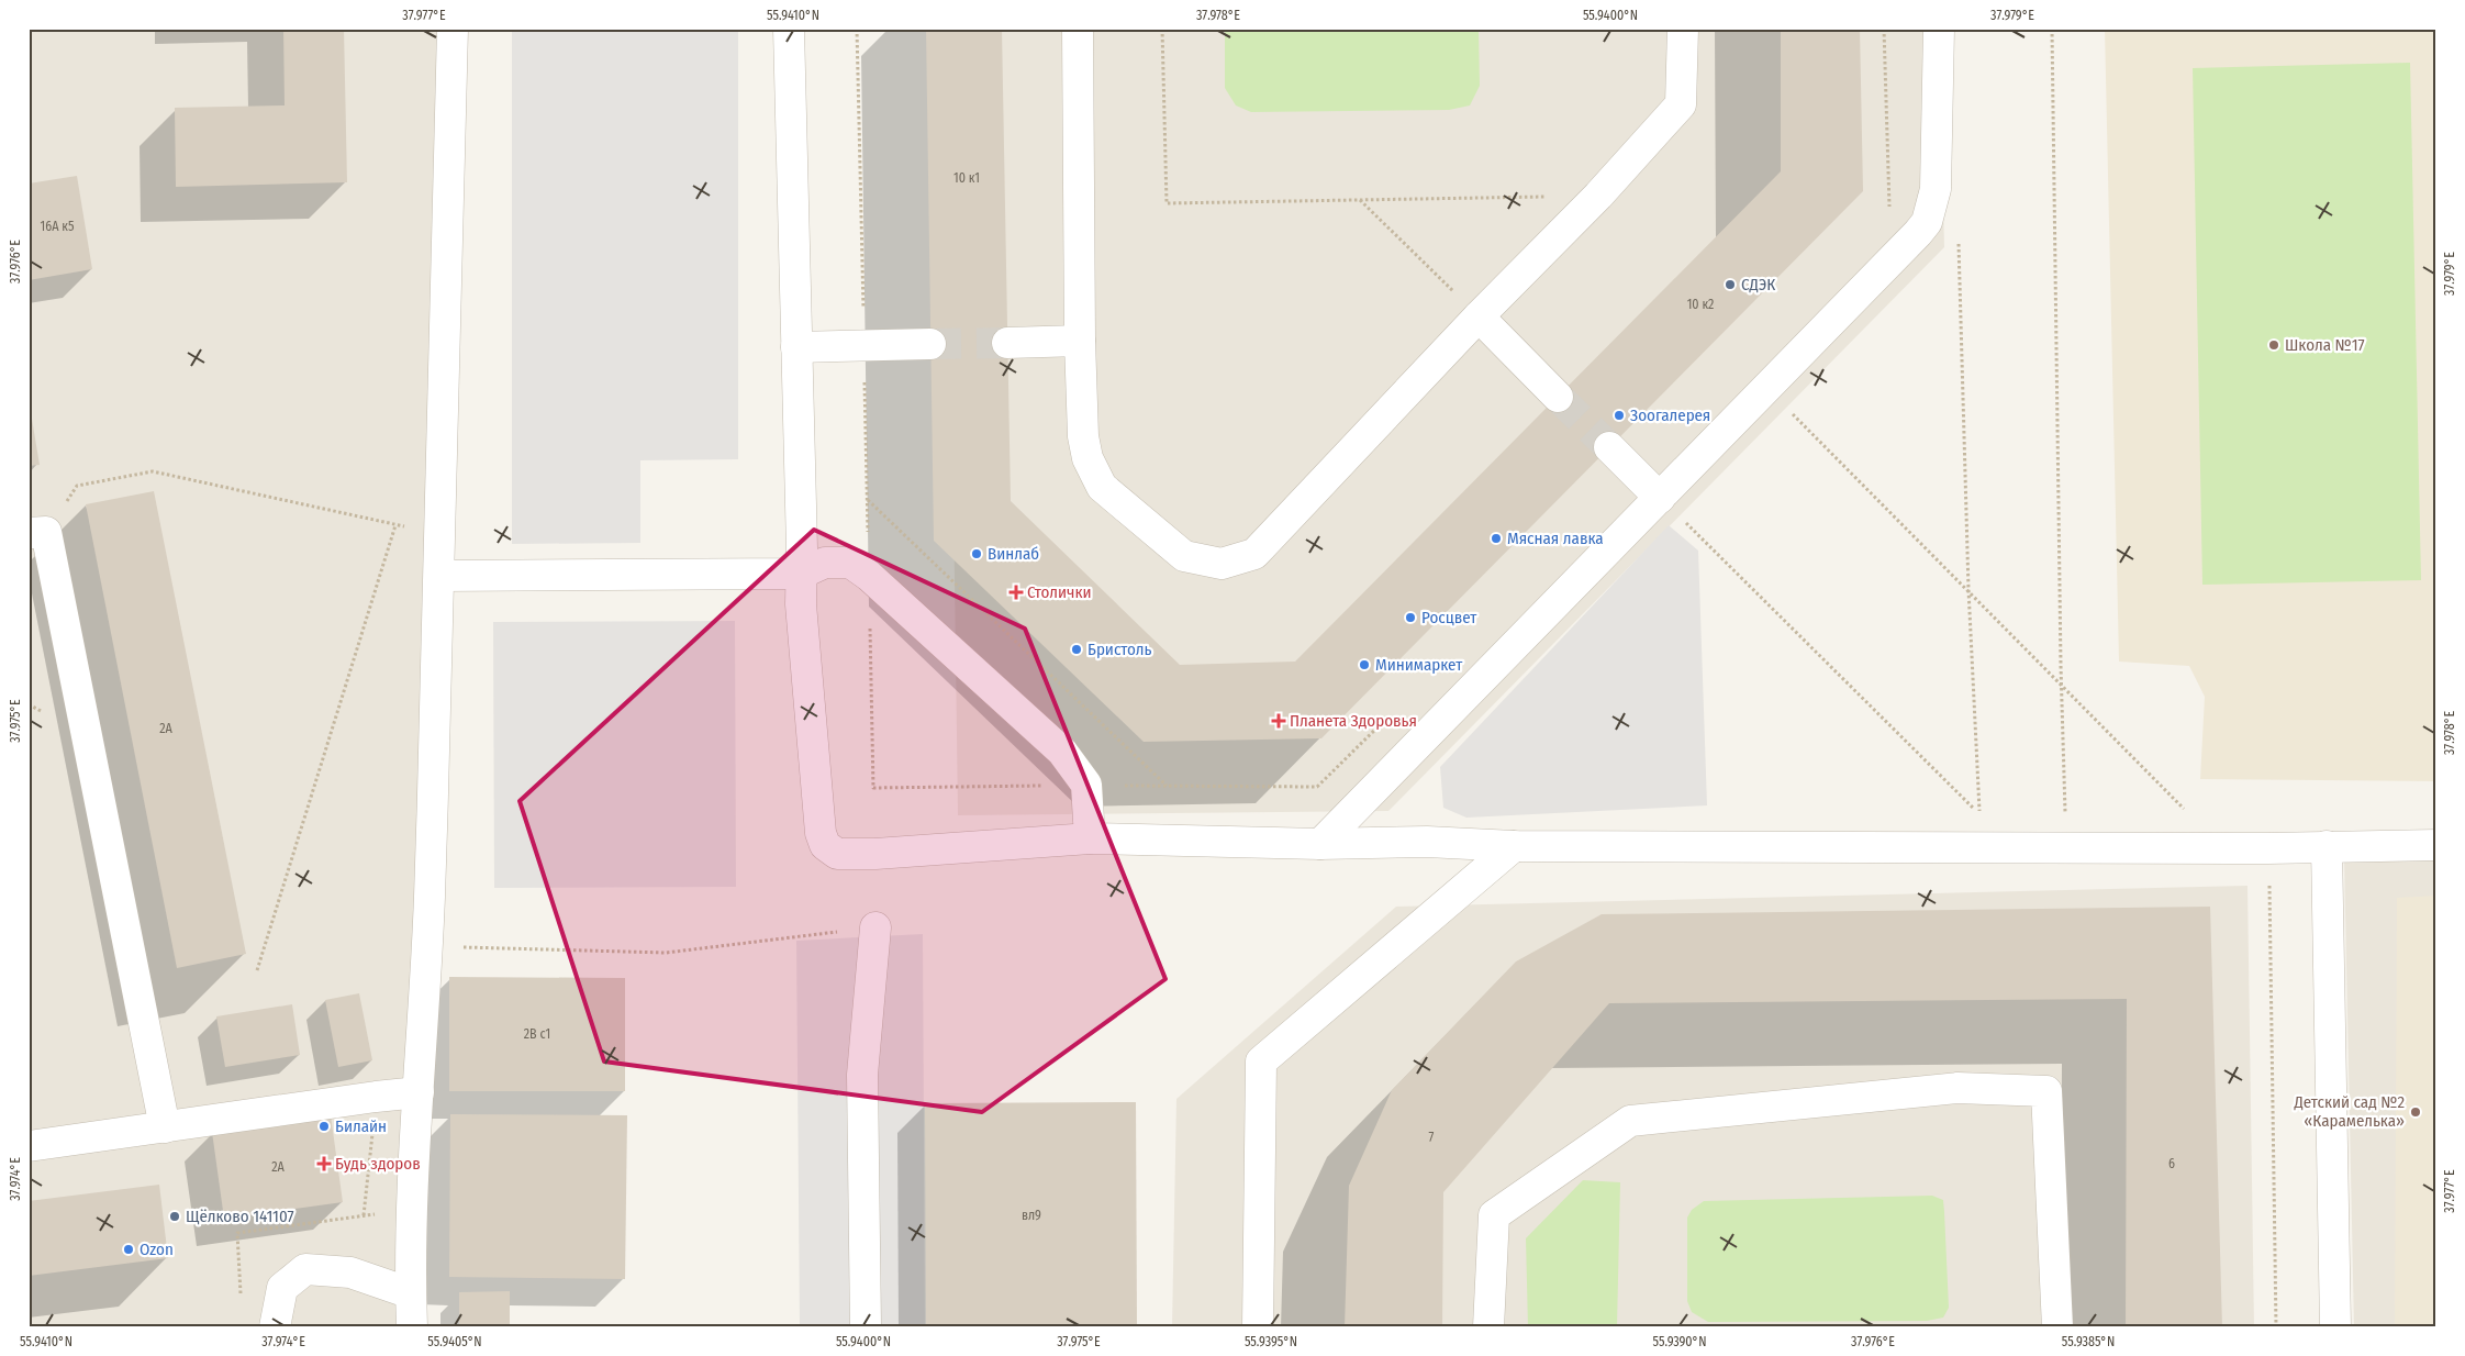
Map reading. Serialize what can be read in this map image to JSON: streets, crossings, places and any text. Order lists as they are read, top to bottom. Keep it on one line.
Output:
{"places":{"other":["СДЭК","Школа №17","Зоогалерея","Мясная лавка","Винлаб","Росцвет","Бристоль","Минимаркет","Детский сад №2 «Карамелька»","Билайн","Щёлково 141107","Ozon"],"health":["Столички","Планета Здоровья","Будь здоров"]},"house_numbers":["10 к1","16А к5","10 к2","2А","2В с1","7","6","2А","вл9"],"coordinates":["37.977°E","55.9410°N","37.978°E","55.9400°N","37.979°E","37.976°E","37.975°E","37.974°E","55.9405°N","55.9395°N","55.9390°N","55.9385°N"]}
